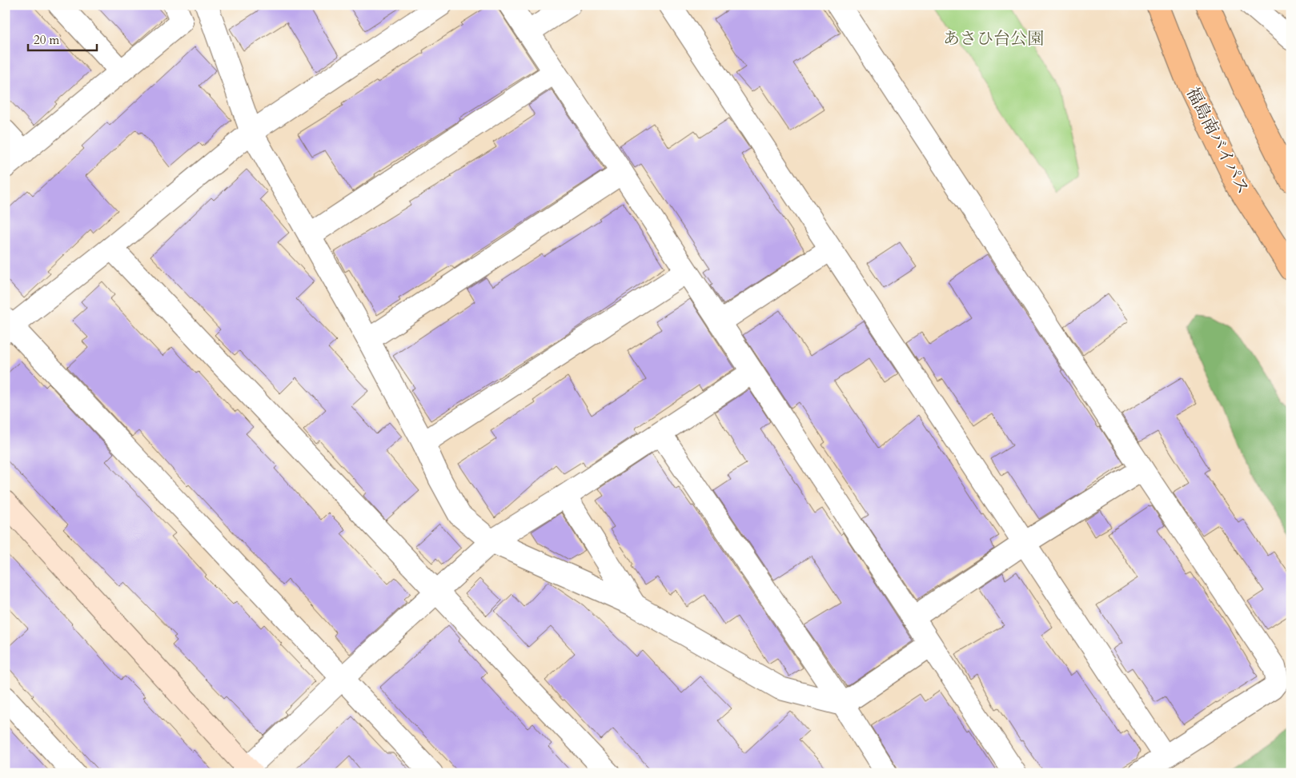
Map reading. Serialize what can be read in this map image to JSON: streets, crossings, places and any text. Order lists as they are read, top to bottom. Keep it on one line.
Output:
{"streets":{"highway":["福島南バイパス"]},"parks":["あさひ台公園"],"scale_bar":"20 m"}
